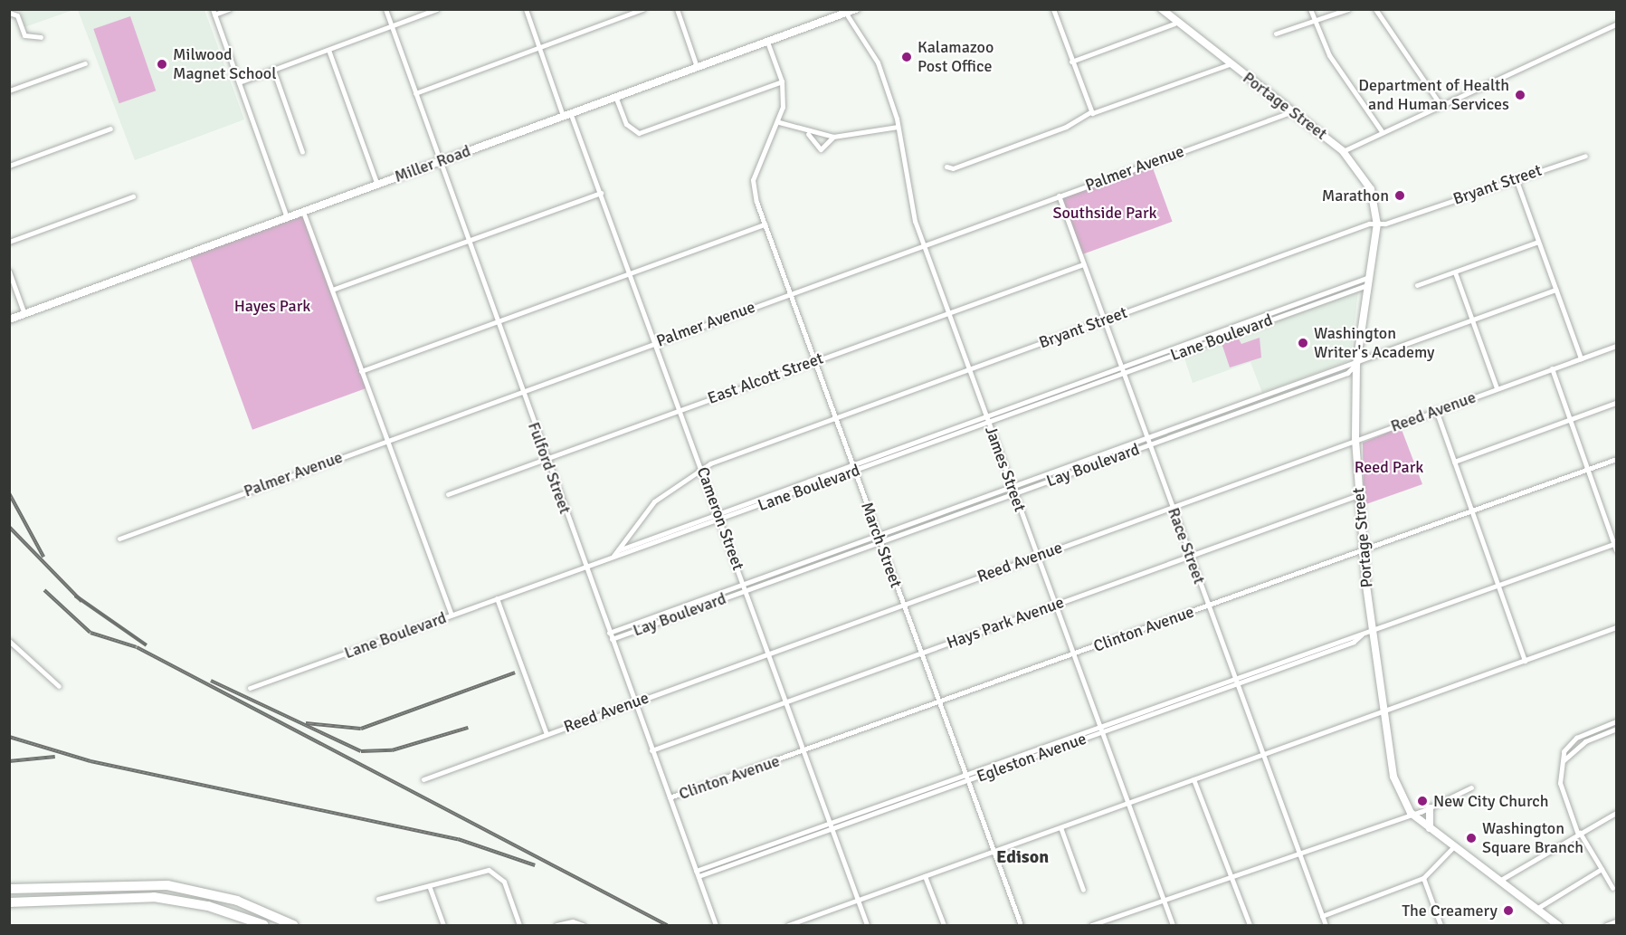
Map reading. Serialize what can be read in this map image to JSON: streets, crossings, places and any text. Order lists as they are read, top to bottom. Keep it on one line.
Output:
{"streets":{"main road":["Portage Street","Miller Road"],"street":["Palmer Avenue","Bryant Street","Lane Boulevard","East Alcott Street","Reed Avenue","Lay Boulevard","Fulford Street","James Street","Cameron Street","March Street","Race Street","Hays Park Avenue","Clinton Avenue","Egleston Avenue"]},"crossings":[["Portage Street","Palmer Avenue"],["Portage Street","Bryant Street"],["Portage Street","Lane Boulevard"],["Portage Street","Reed Avenue"],["Portage Street","Lay Boulevard"],["Portage Street","Hays Park Avenue"],["Portage Street","Clinton Avenue"],["Portage Street","Egleston Avenue"],["Miller Road","Fulford Street"],["Miller Road","James Street"],["Miller Road","Cameron Street"],["Miller Road","March Street"],["Palmer Avenue","Fulford Street"],["Palmer Avenue","James Street"],["Palmer Avenue","Cameron Street"],["Palmer Avenue","March Street"],["Palmer Avenue","Race Street"],["Bryant Street","Lane Boulevard"],["Bryant Street","James Street"],["Bryant Street","Cameron Street"],["Bryant Street","March Street"],["Bryant Street","Race Street"],["Lane Boulevard","Fulford Street"],["Lane Boulevard","James Street"],["Lane Boulevard","Cameron Street"],["Lane Boulevard","March Street"],["Lane Boulevard","Race Street"],["East Alcott Street","Fulford Street"],["East Alcott Street","James Street"],["East Alcott Street","Cameron Street"],["East Alcott Street","March Street"],["East Alcott Street","Race Street"],["Reed Avenue","Fulford Street"],["Reed Avenue","James Street"],["Reed Avenue","Cameron Street"],["Reed Avenue","March Street"],["Reed Avenue","Race Street"],["Lay Boulevard","Fulford Street"],["Lay Boulevard","James Street"],["Lay Boulevard","Cameron Street"],["Lay Boulevard","March Street"],["Lay Boulevard","Race Street"],["Fulford Street","Hays Park Avenue"],["Fulford Street","Clinton Avenue"],["Fulford Street","Egleston Avenue"],["James Street","Hays Park Avenue"],["James Street","Clinton Avenue"],["James Street","Egleston Avenue"],["Cameron Street","Hays Park Avenue"],["Cameron Street","Clinton Avenue"],["Cameron Street","Egleston Avenue"],["March Street","Hays Park Avenue"],["March Street","Clinton Avenue"],["March Street","Egleston Avenue"],["Race Street","Hays Park Avenue"],["Race Street","Clinton Avenue"],["Race Street","Egleston Avenue"]],"districts":["Edison"],"parks":["Southside Park","Hayes Park","Reed Park"],"places":["Kalamazoo Post Office","Milwood Magnet School","Department of Health and Human Services","Marathon","Washington Writer's Academy","New City Church","Washington Square Branch","The Creamery"]}
